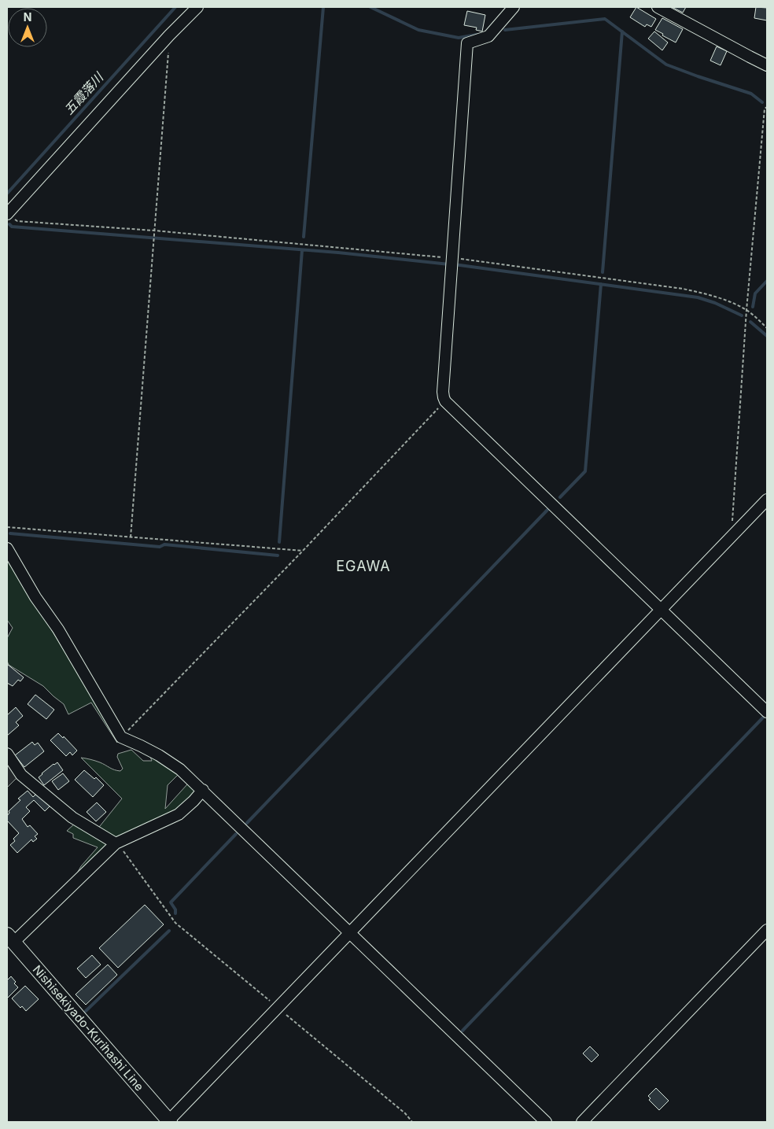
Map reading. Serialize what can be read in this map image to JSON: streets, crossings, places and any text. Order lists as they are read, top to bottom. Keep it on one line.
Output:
{"streets":{"main road":["Nishisekiyado-Kurihashi Line"]},"districts":["EGAWA"],"water":["五霞落川"],"north":"top"}
